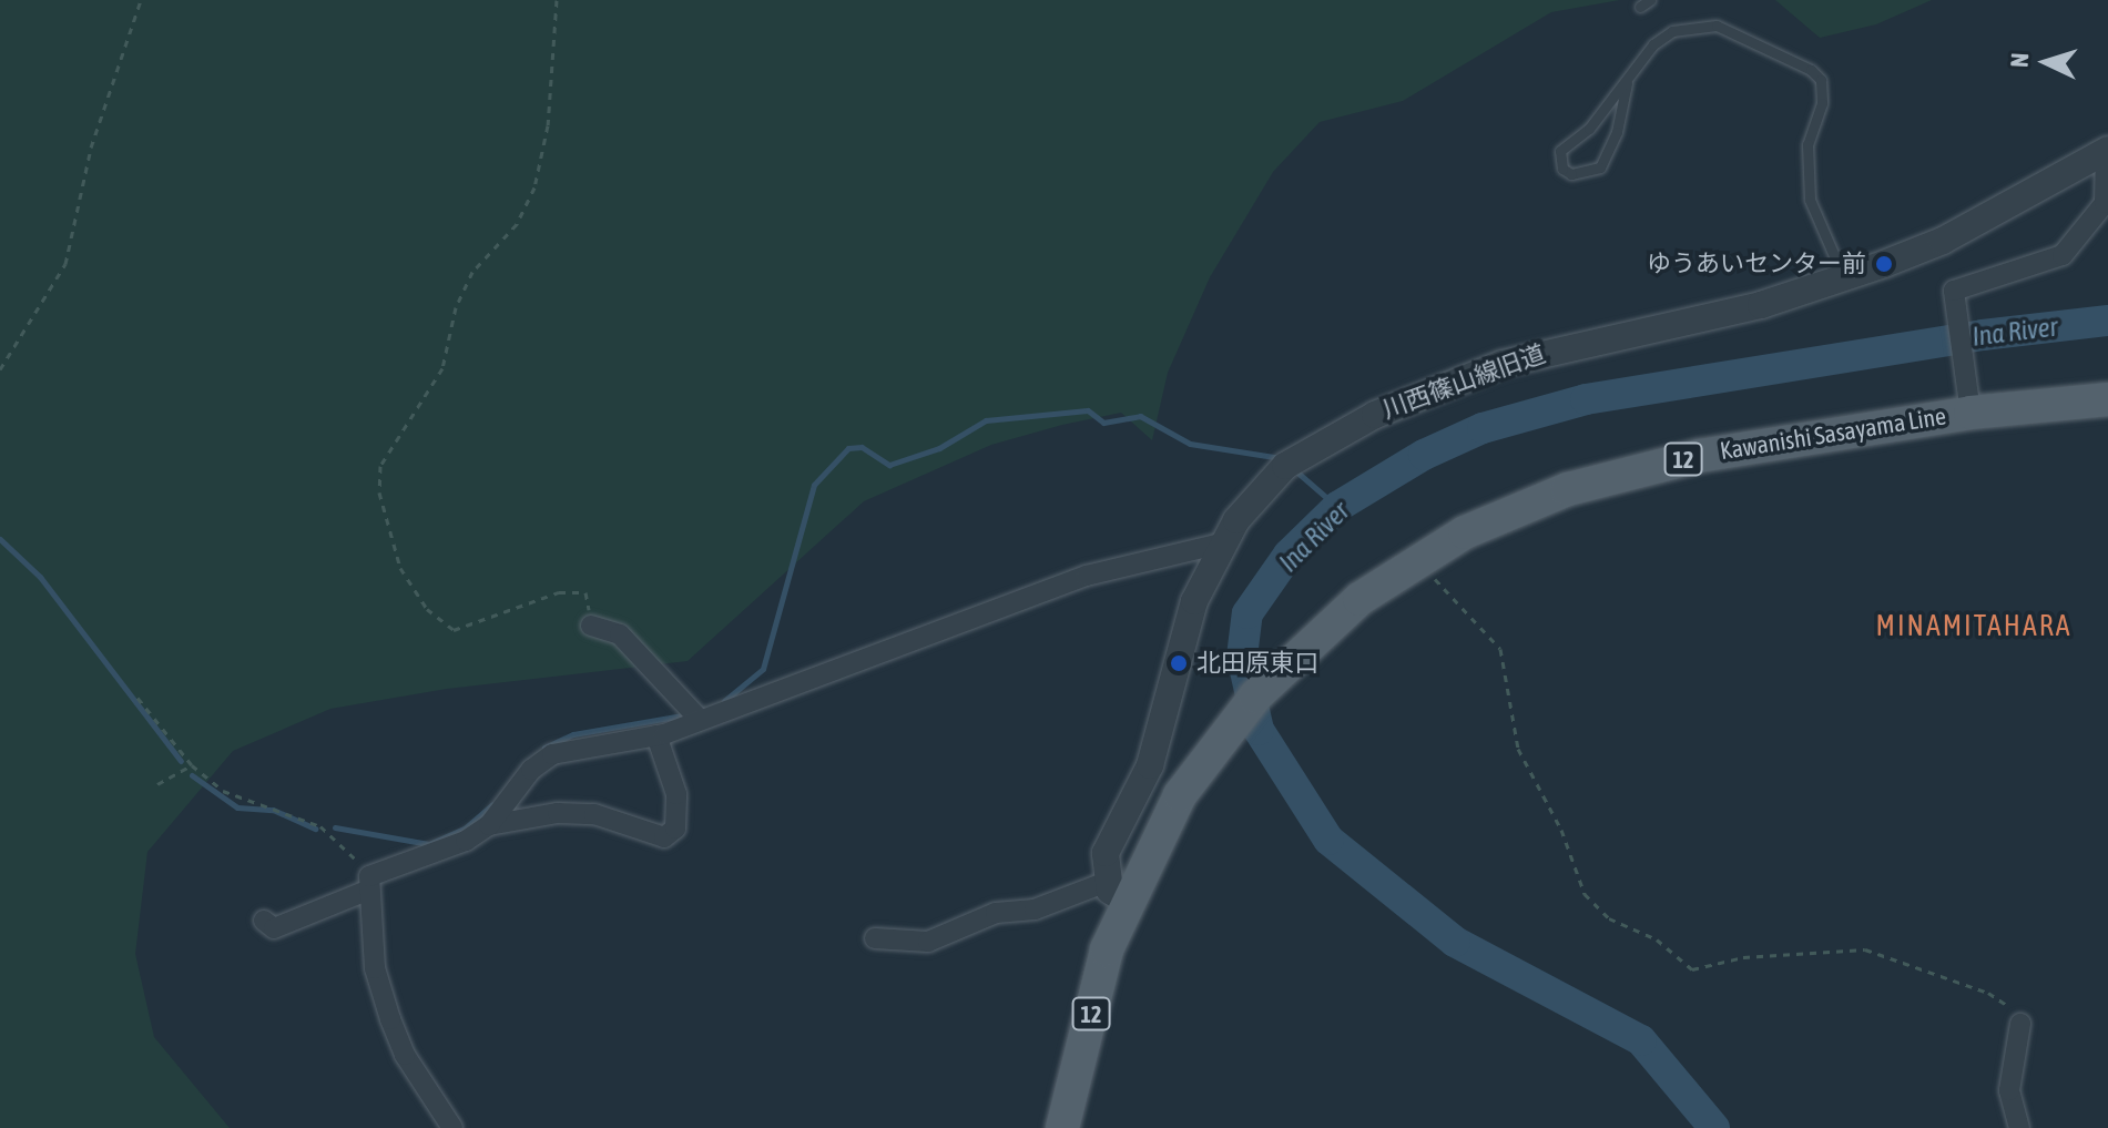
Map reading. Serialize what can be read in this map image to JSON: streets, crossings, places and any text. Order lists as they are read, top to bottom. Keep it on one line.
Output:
{"streets":{"main road":["Kawanishi Sasayama Line","12"],"street":["川西篠山線旧道"]},"crossings":[["川西篠山線旧道","Kawanishi Sasayama Line"]],"districts":["MINAMITAHARA"],"water":["Ina River"],"places":["ゆうあいセンター前","北田原東口"],"north":"left"}
